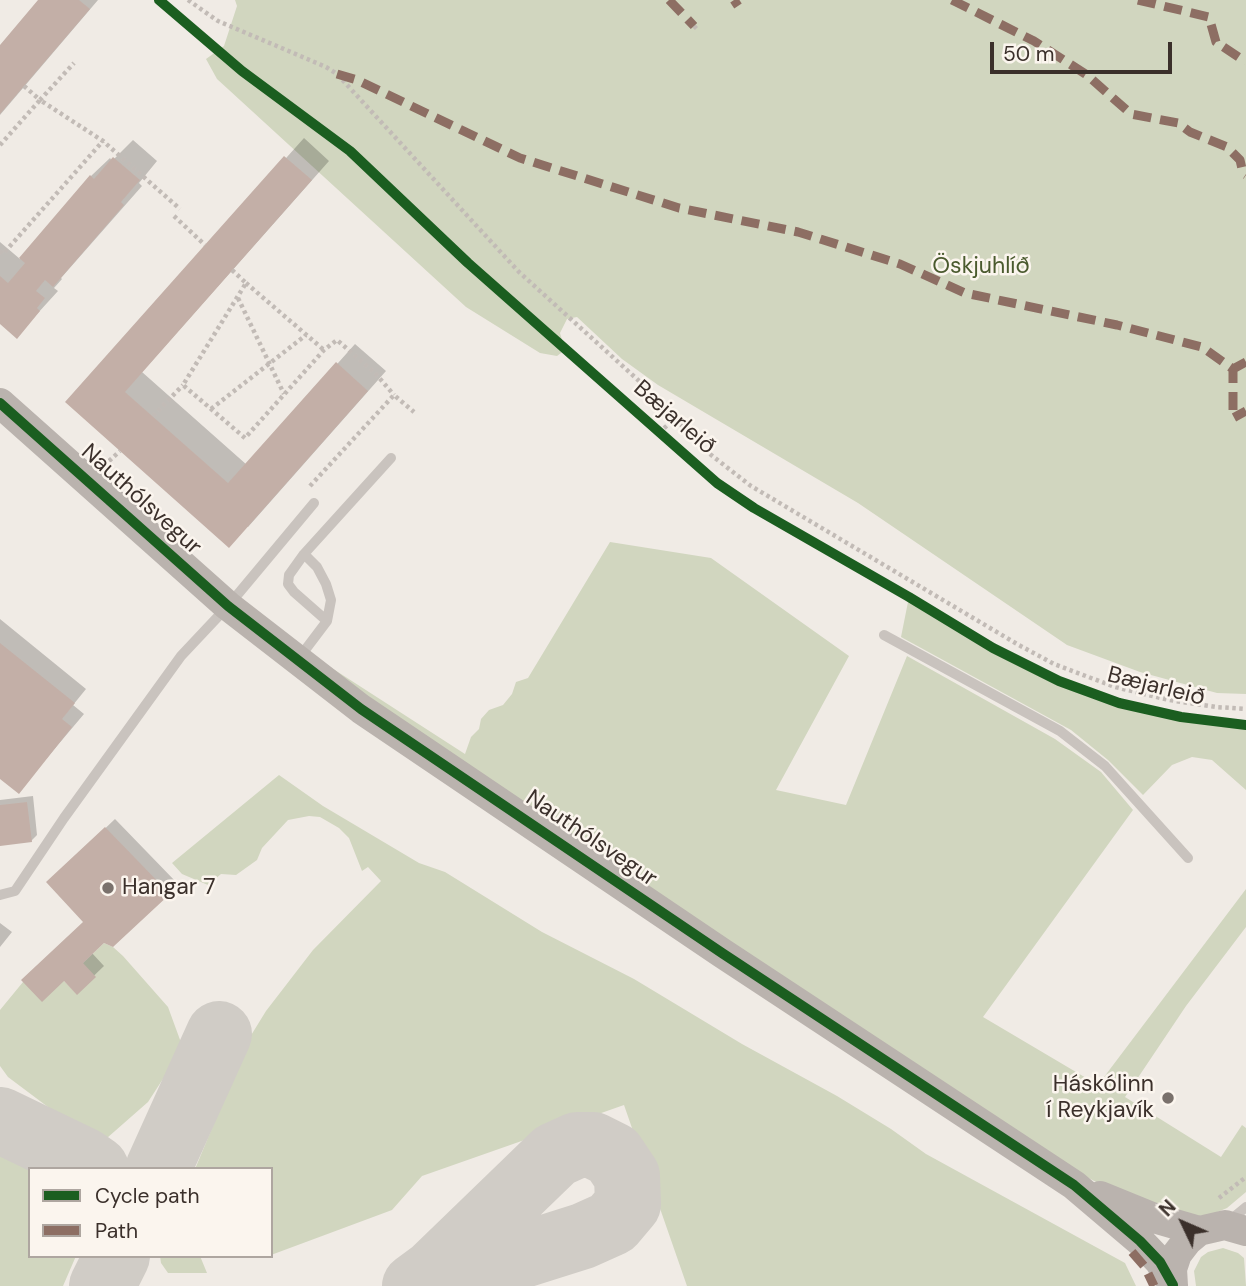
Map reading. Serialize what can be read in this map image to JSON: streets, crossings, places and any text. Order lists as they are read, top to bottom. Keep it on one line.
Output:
{"streets":{"street":["Nauthólsvegur"],"cycle path":["Bæjarleið"]},"parks":["Öskjuhlíð"],"places":["Hangar 7","Háskólinn í Reykjavík"],"legend":["Cycle path","Path"],"scale_bar":"50 m","north":"top left"}
